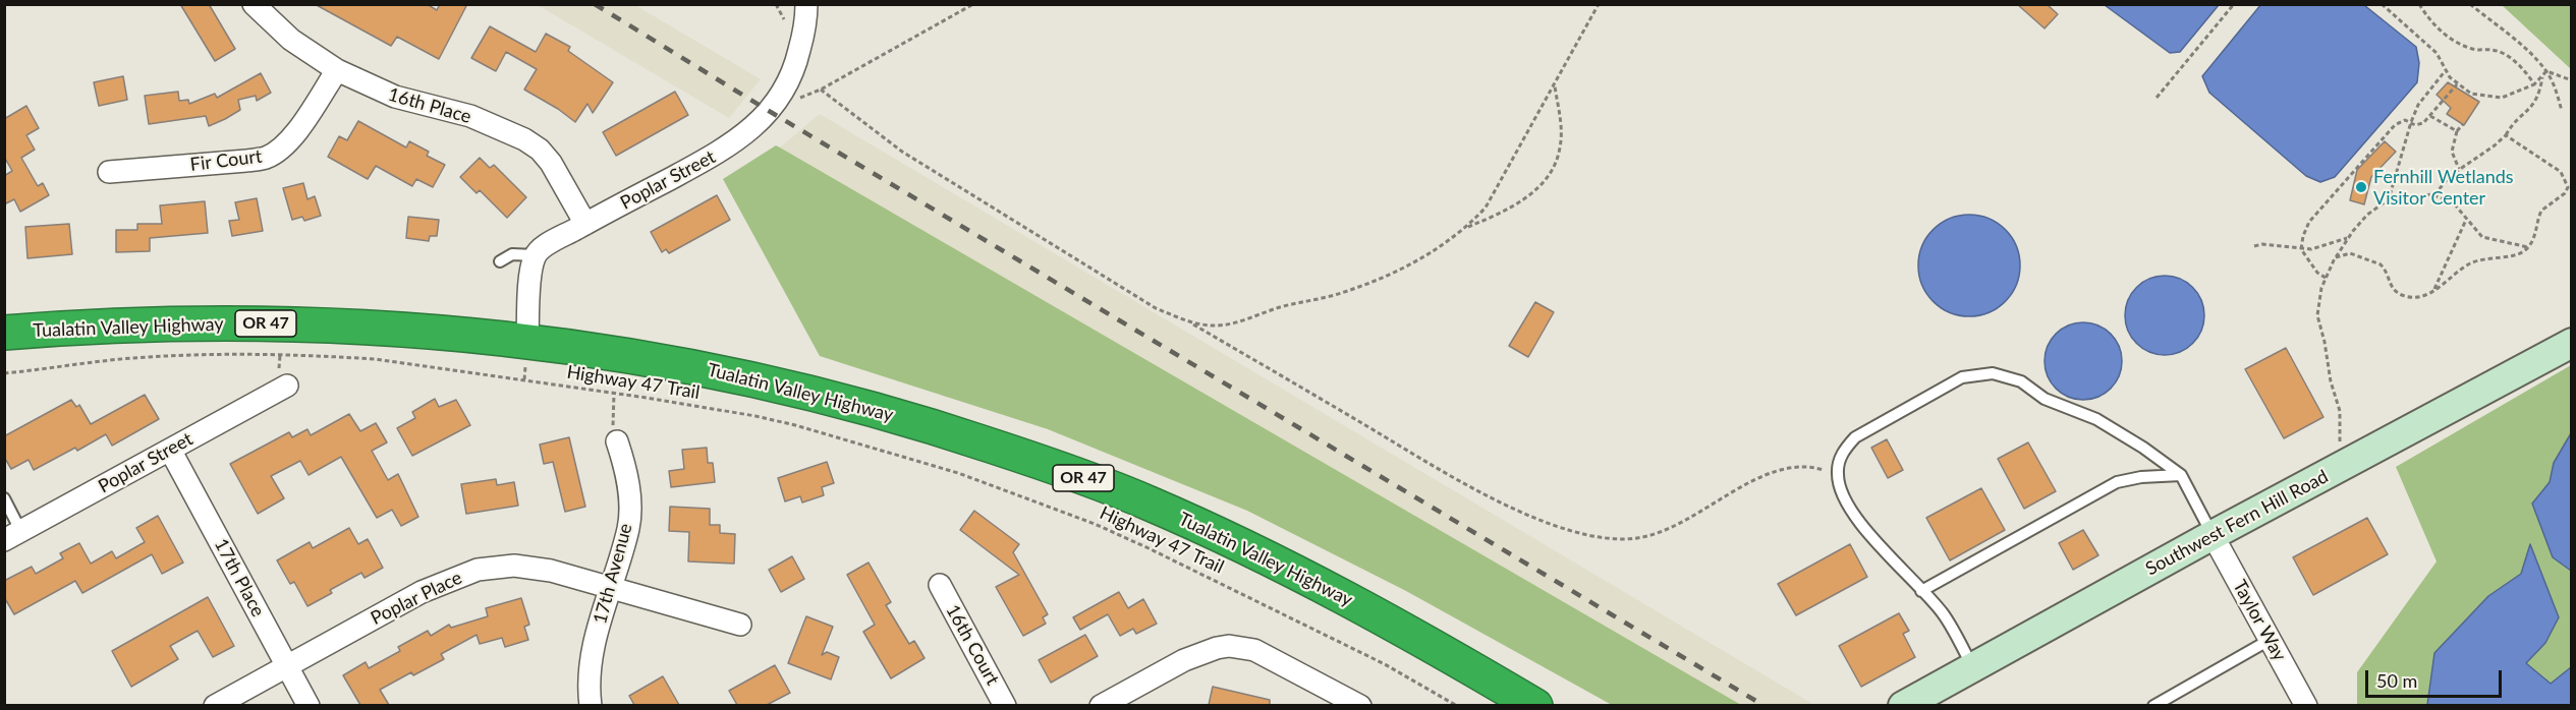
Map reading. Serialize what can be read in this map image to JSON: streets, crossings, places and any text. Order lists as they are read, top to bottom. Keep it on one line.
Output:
{"streets":{"highway":["OR 47","Tualatin Valley Highway"],"street":["16th Place","Fir Court","Poplar Street","Southwest Fern Hill Road","17th Avenue","17th Place","Poplar Place","Taylor Way","16th Court"],"path":["Highway 47 Trail"]},"crossings":[["16th Place","Fir Court"],["16th Place","Poplar Street"],["Poplar Street","17th Place"],["Southwest Fern Hill Road","Taylor Way"],["17th Avenue","Poplar Place"],["17th Place","Poplar Place"]],"places":["Fernhill Wetlands Visitor Center"],"scale_bar":"50 m"}
